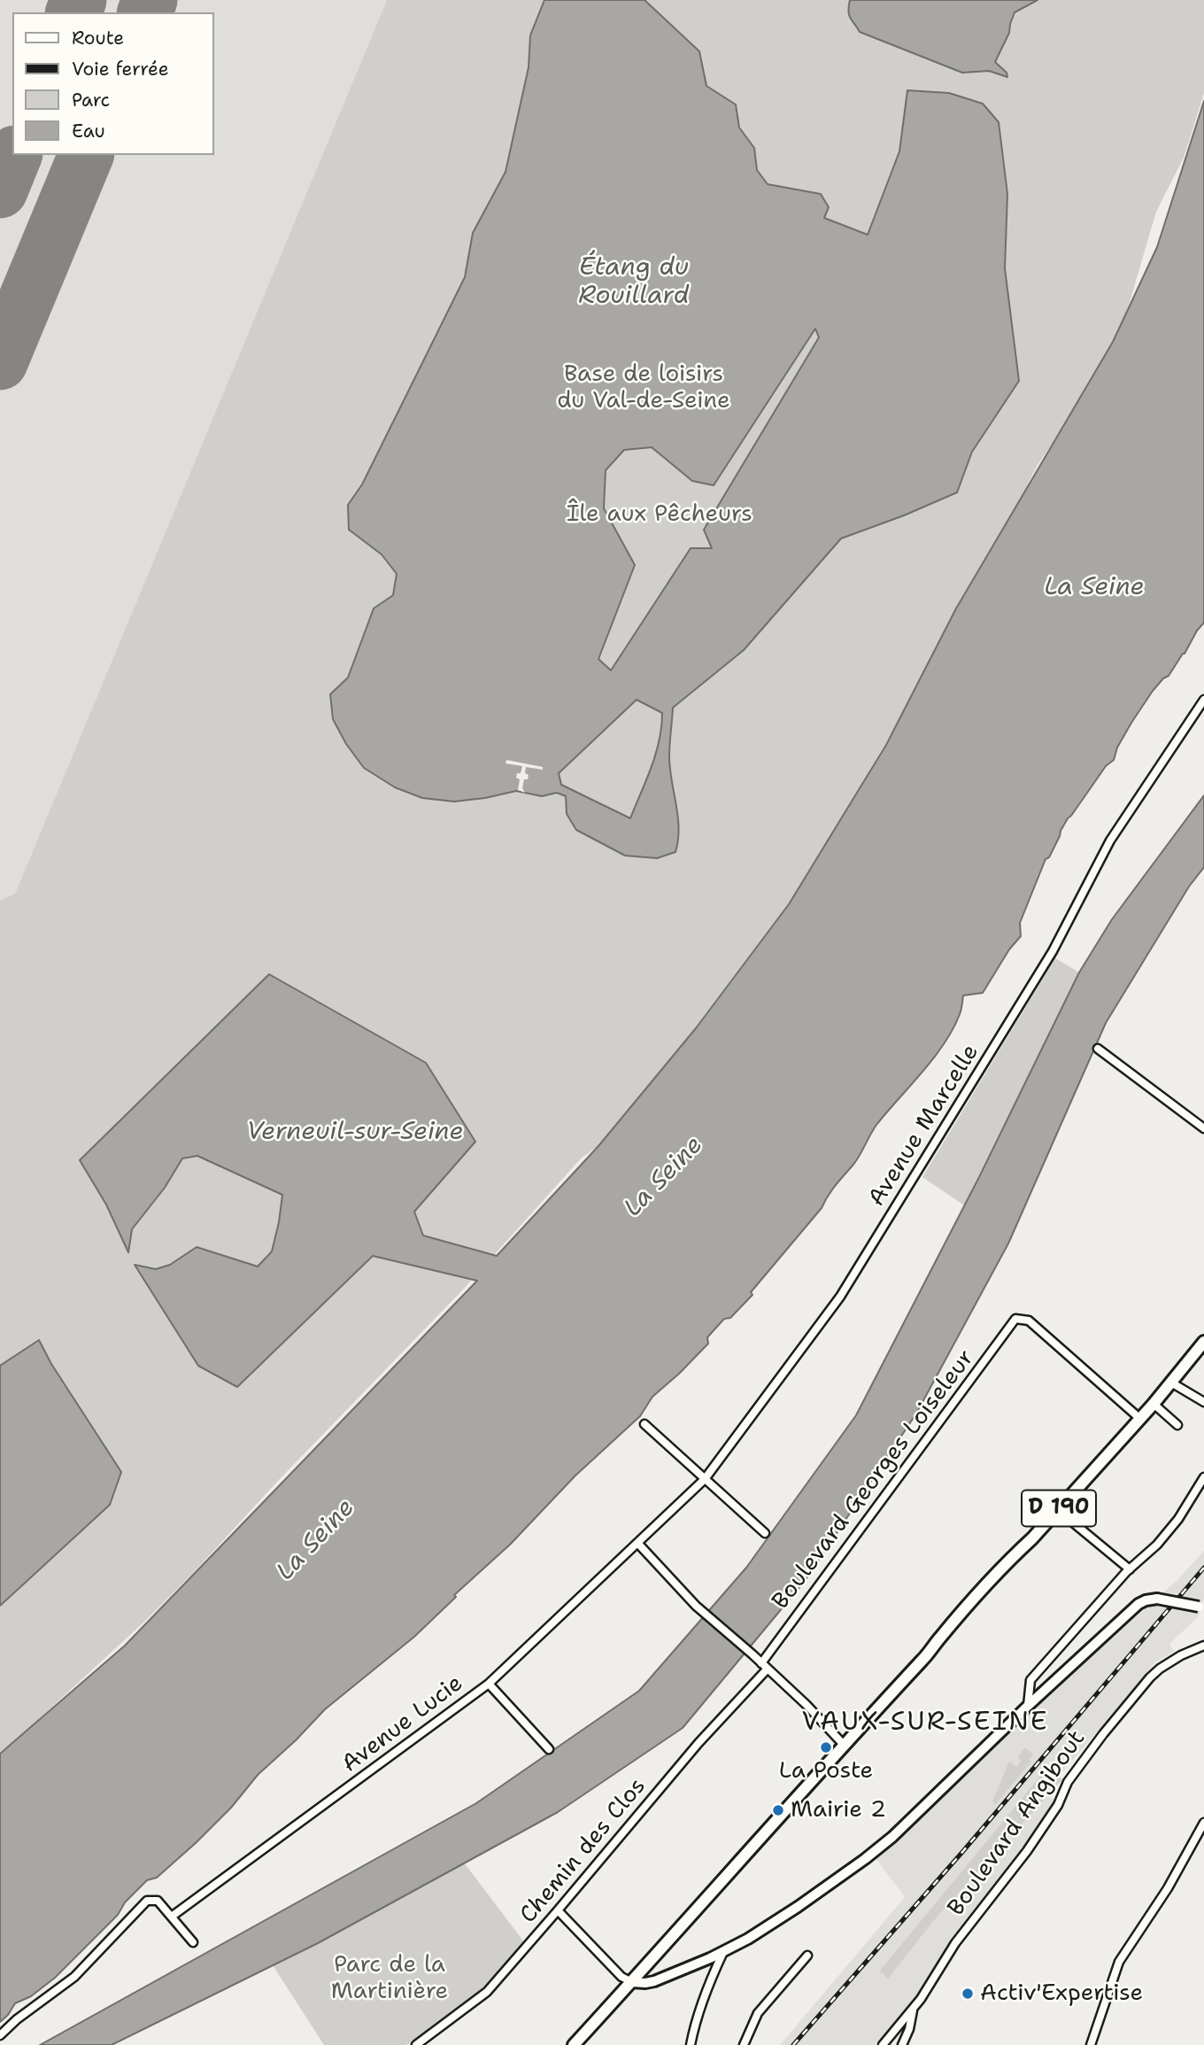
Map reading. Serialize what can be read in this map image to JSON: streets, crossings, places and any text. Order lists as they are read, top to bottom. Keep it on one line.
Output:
{"streets":{"main road":["D 190"],"street":["Avenue Marcelle","Boulevard Georges Loiseleur","Avenue Lucie","Boulevard Angibout","Chemin des Clos"]},"crossings":[["Avenue Marcelle","Avenue Lucie"],["Boulevard Georges Loiseleur","D 190"],["Boulevard Georges Loiseleur","Chemin des Clos"]],"districts":["VAUX-SUR-SEINE"],"water":["Étang du Rouillard","La Seine","Verneuil-sur-Seine"],"parks":["Base de loisirs du Val-de-Seine","Île aux Pêcheurs","Parc de la Martinière"],"places":["La Poste","Mairie 2","Activ'Expertise"],"legend":["Route","Voie ferrée","Parc","Eau"]}
